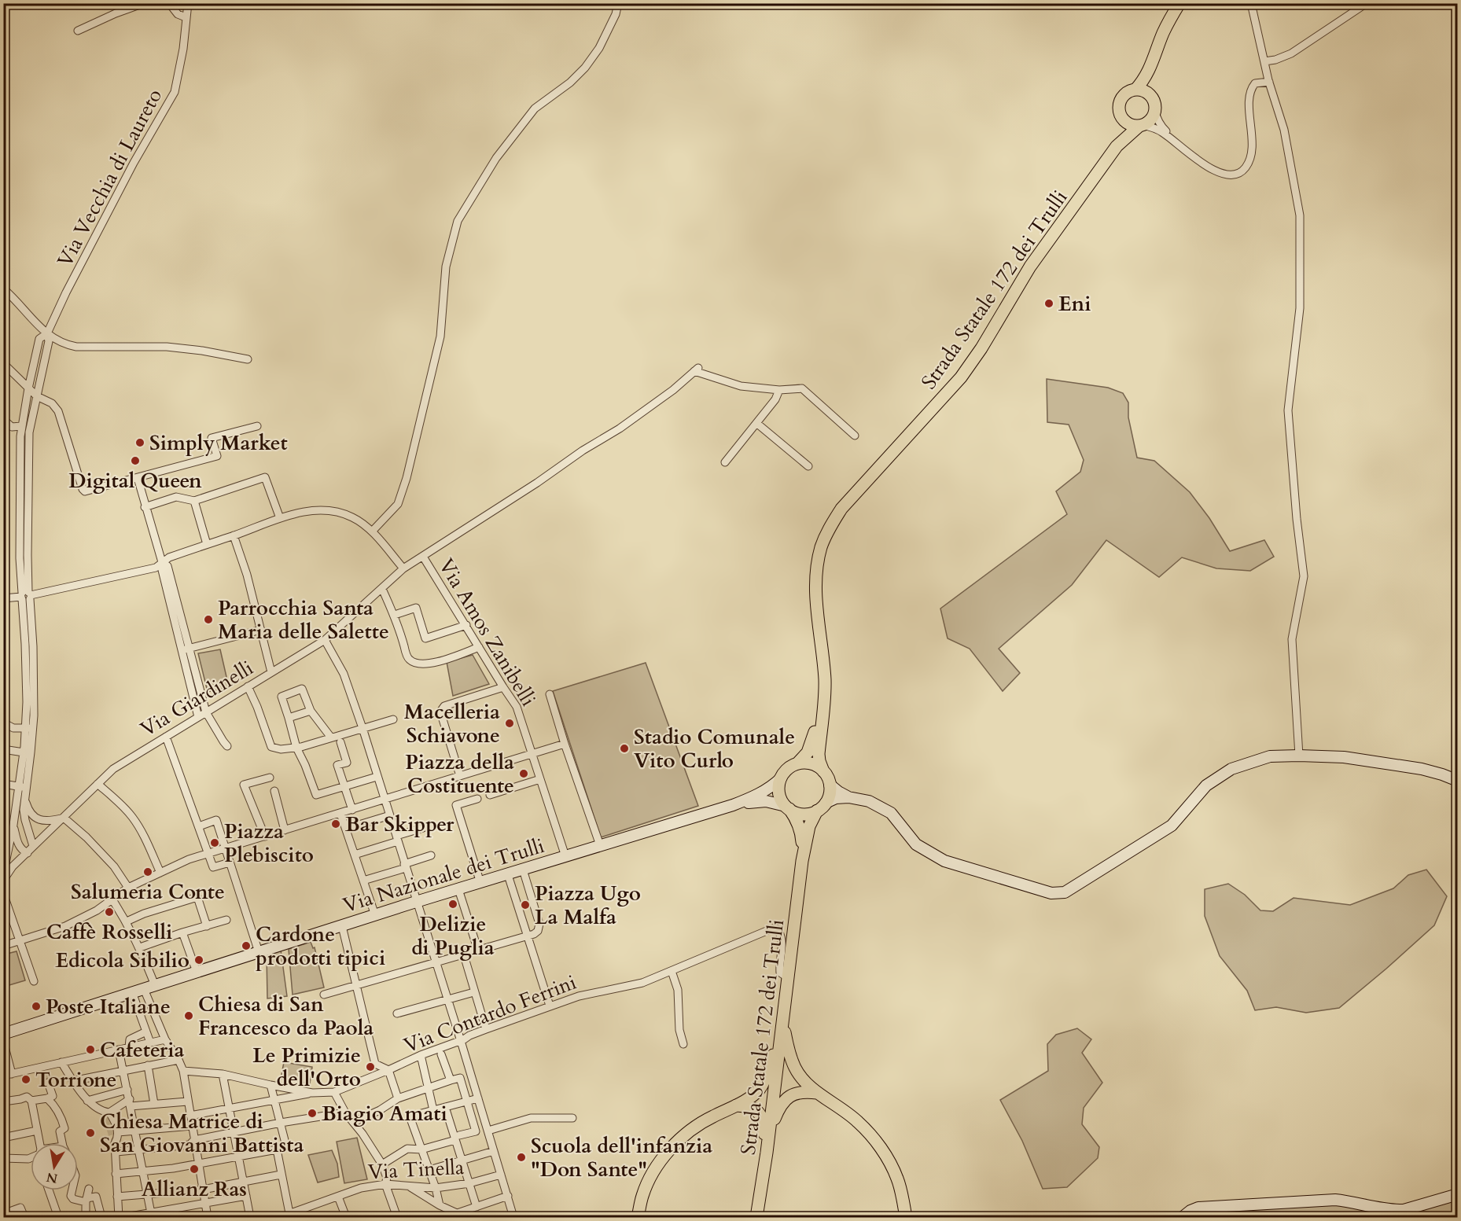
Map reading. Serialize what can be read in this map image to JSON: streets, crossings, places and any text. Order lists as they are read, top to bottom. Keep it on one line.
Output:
{"streets":{"main road":["Strada Statale 172 dei Trulli"],"street":["Via Vecchia di Laureto","Via Amos Zanibelli","Via Giardinelli","Via Nazionale dei Trulli","Via Contardo Ferrini","Via Tinella"]},"crossings":[["Strada Statale 172 dei Trulli","Via Nazionale dei Trulli"],["Strada Statale 172 dei Trulli","Via Contardo Ferrini"],["Via Amos Zanibelli","Via Giardinelli"]],"places":["Eni","Simply Market","Digital Queen","Parrocchia Santa Maria delle Salette","Macelleria Schiavone","Stadio Comunale Vito Curlo","Piazza della Costituente","Bar Skipper","Piazza Plebiscito","Salumeria Conte","Delizie di Puglia","Piazza Ugo La Malfa","Caffè Rosselli","Cardone prodotti tipici","Edicola Sibilio","Poste Italiane","Chiesa di San Francesco da Paola","Cafeteria","Le Primizie dell'Orto","Torrione","Biagio Amati","Chiesa Matrice di San Giovanni Battista","Scuola dell'infanzia \"Don Sante\"","Allianz Ras"],"north":"bottom"}
